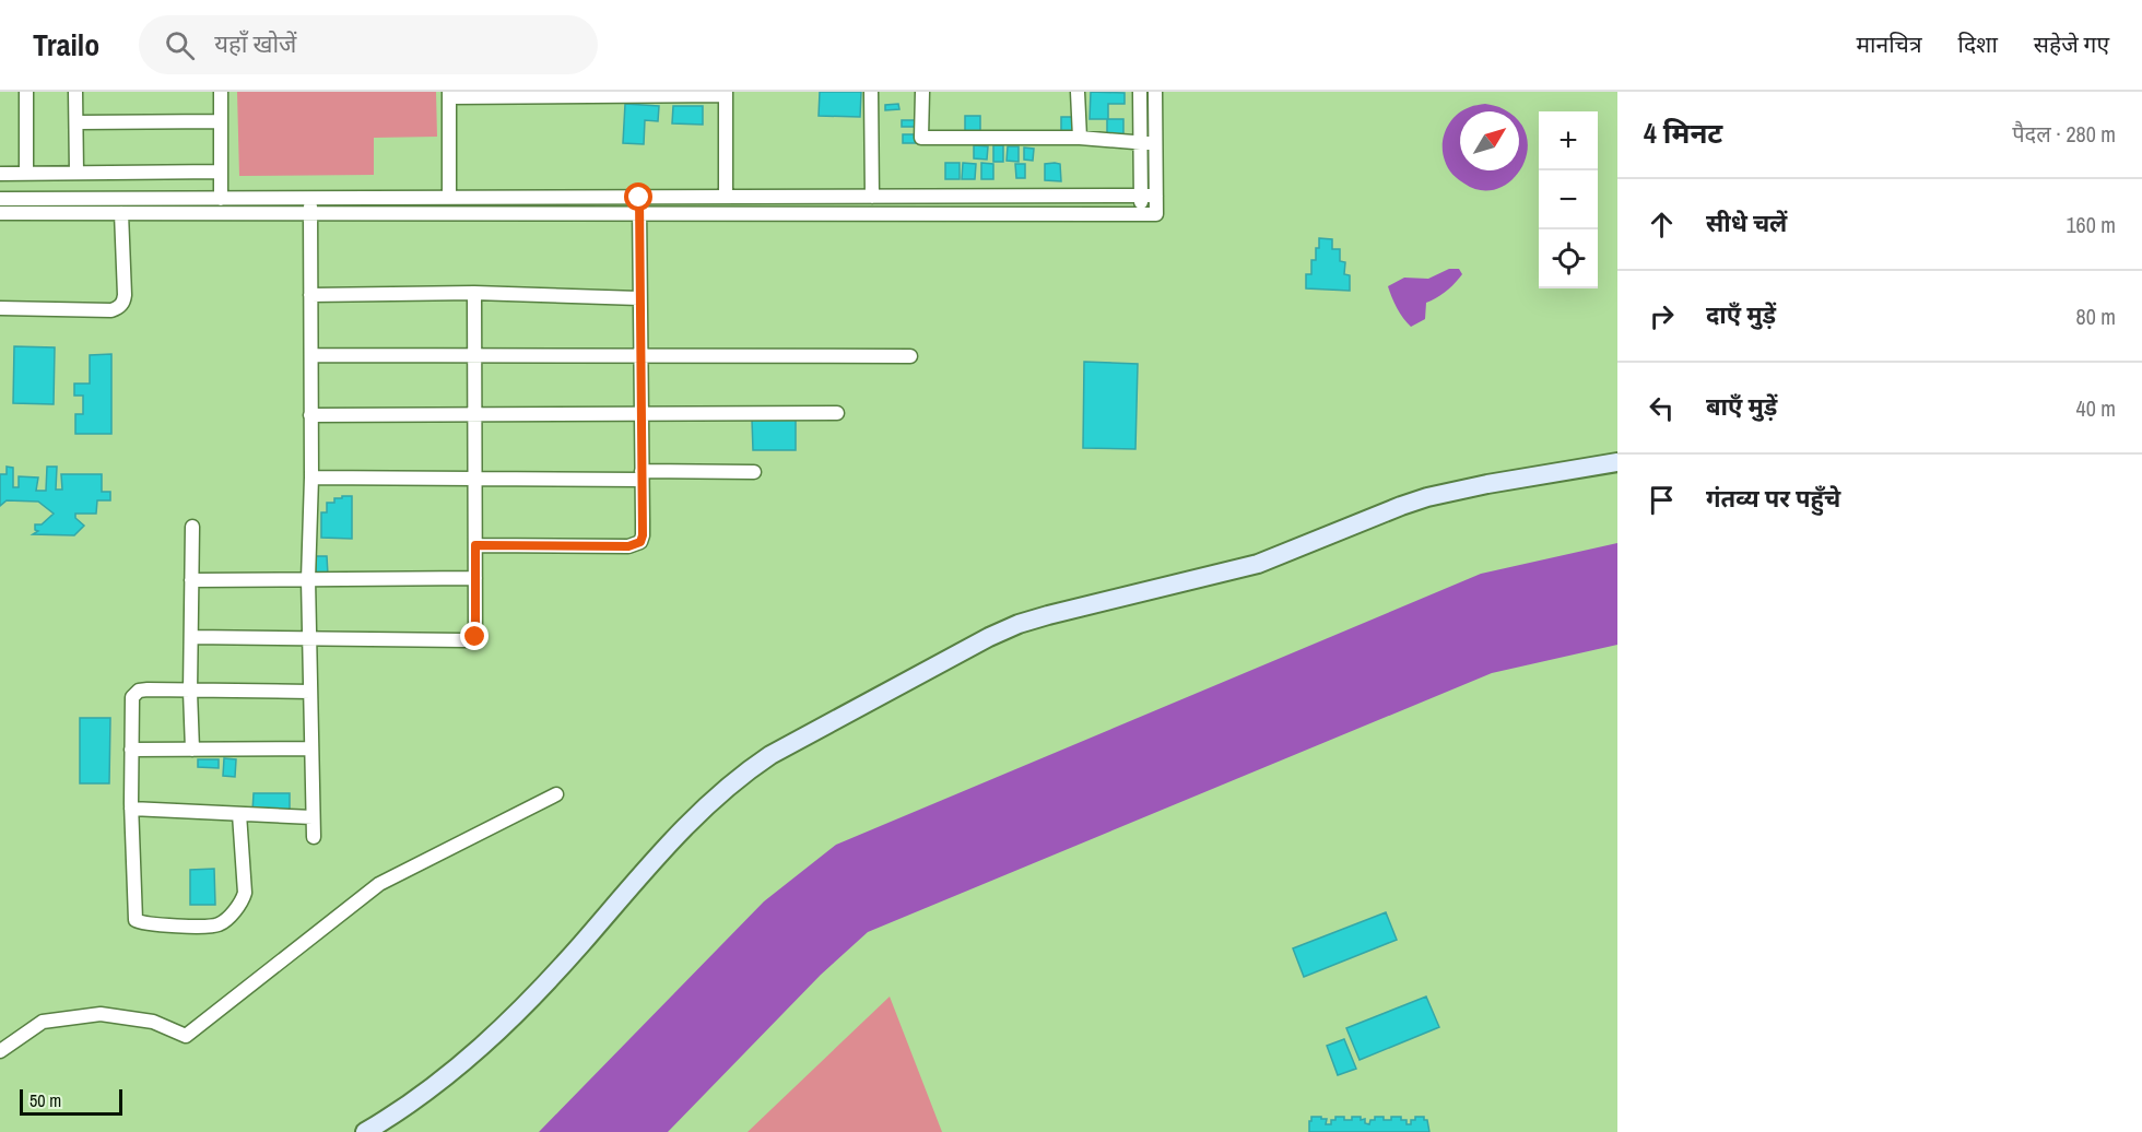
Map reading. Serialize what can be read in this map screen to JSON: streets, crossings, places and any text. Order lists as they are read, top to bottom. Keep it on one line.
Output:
{"scale_bar":"50 m","north":"top right","page":{"header":"Trailo","search":"यहाँ खोजें","nav":["मानचित्र","दिशा","सहेजे गए"],"heading":["4 मिनट","पैदल · 280 m"],"map_buttons":["+","−"],"list":[["सीधे चलें","160 m"],["दाएँ मुड़ें","80 m"],["बाएँ मुड़ें","40 m"],"गंतव्य पर पहुँचे"],"scale":"50 m"}}
